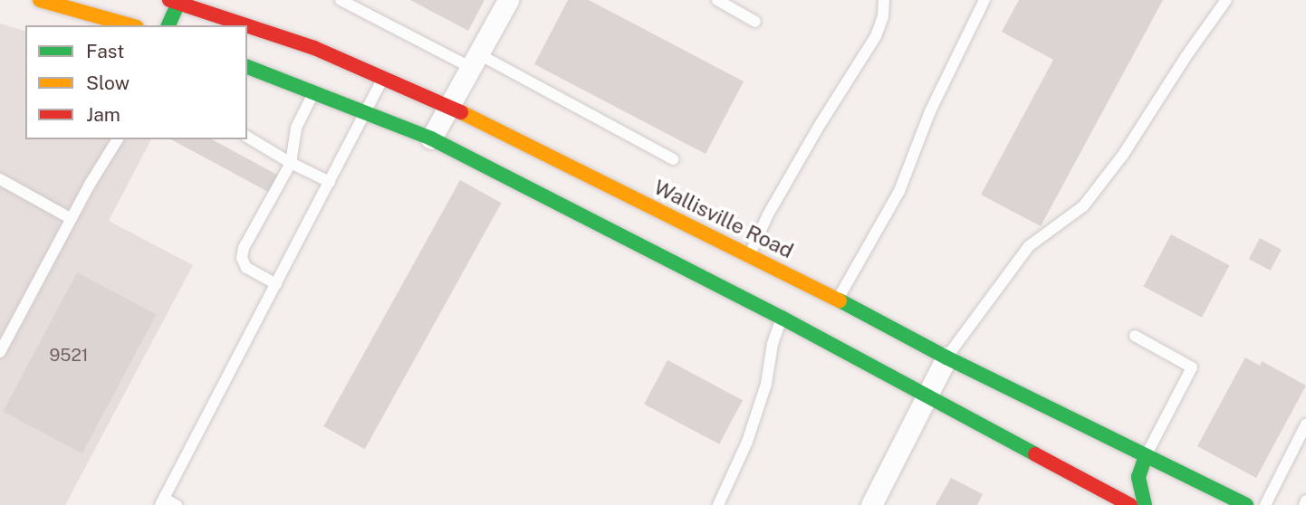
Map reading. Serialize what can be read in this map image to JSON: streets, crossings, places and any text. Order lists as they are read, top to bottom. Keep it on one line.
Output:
{"streets":{"main road":["Wallisville Road"]},"house_numbers":["9521"],"legend":["Fast","Slow","Jam"]}
